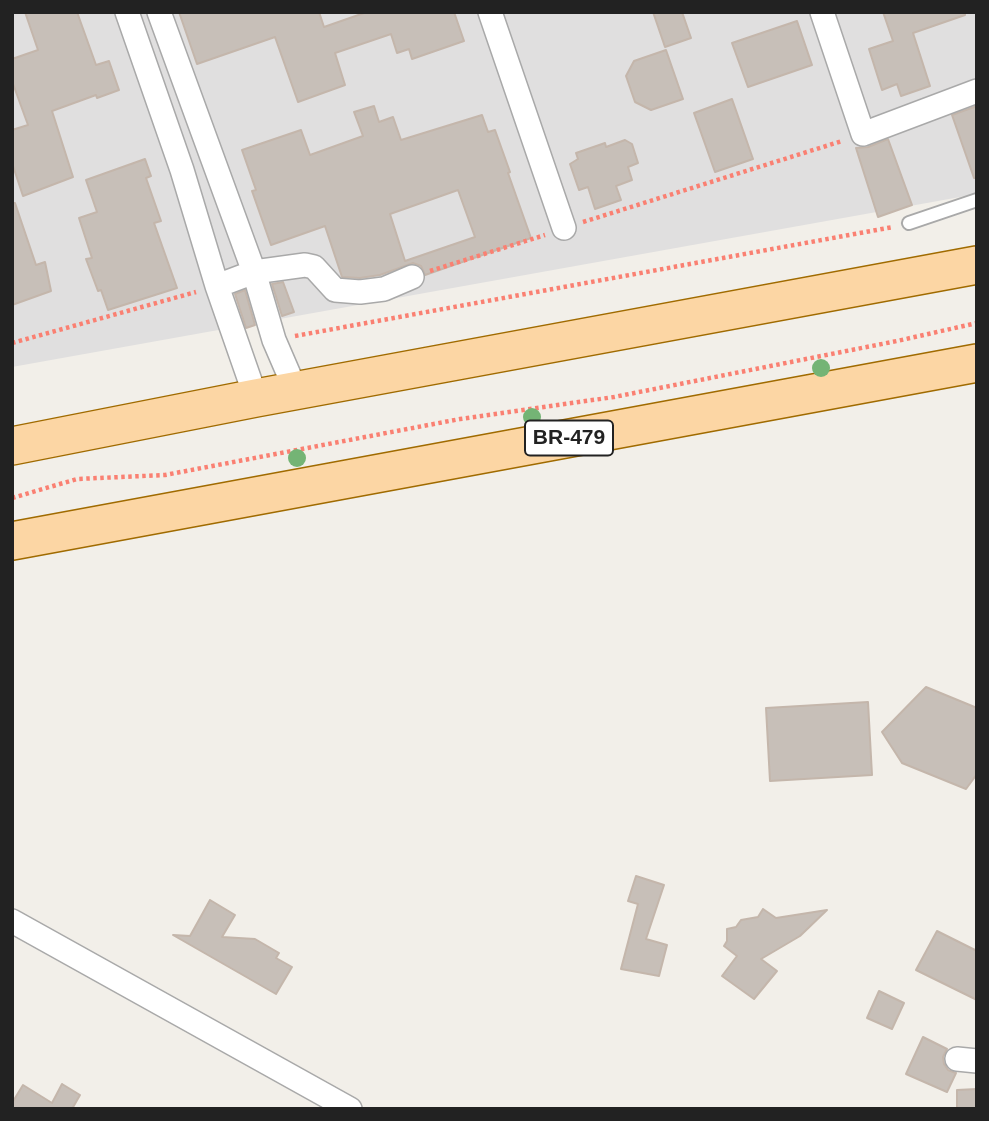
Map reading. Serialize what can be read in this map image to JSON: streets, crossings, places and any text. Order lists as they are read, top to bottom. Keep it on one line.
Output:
{"streets":{"main road":["BR-479"]}}
